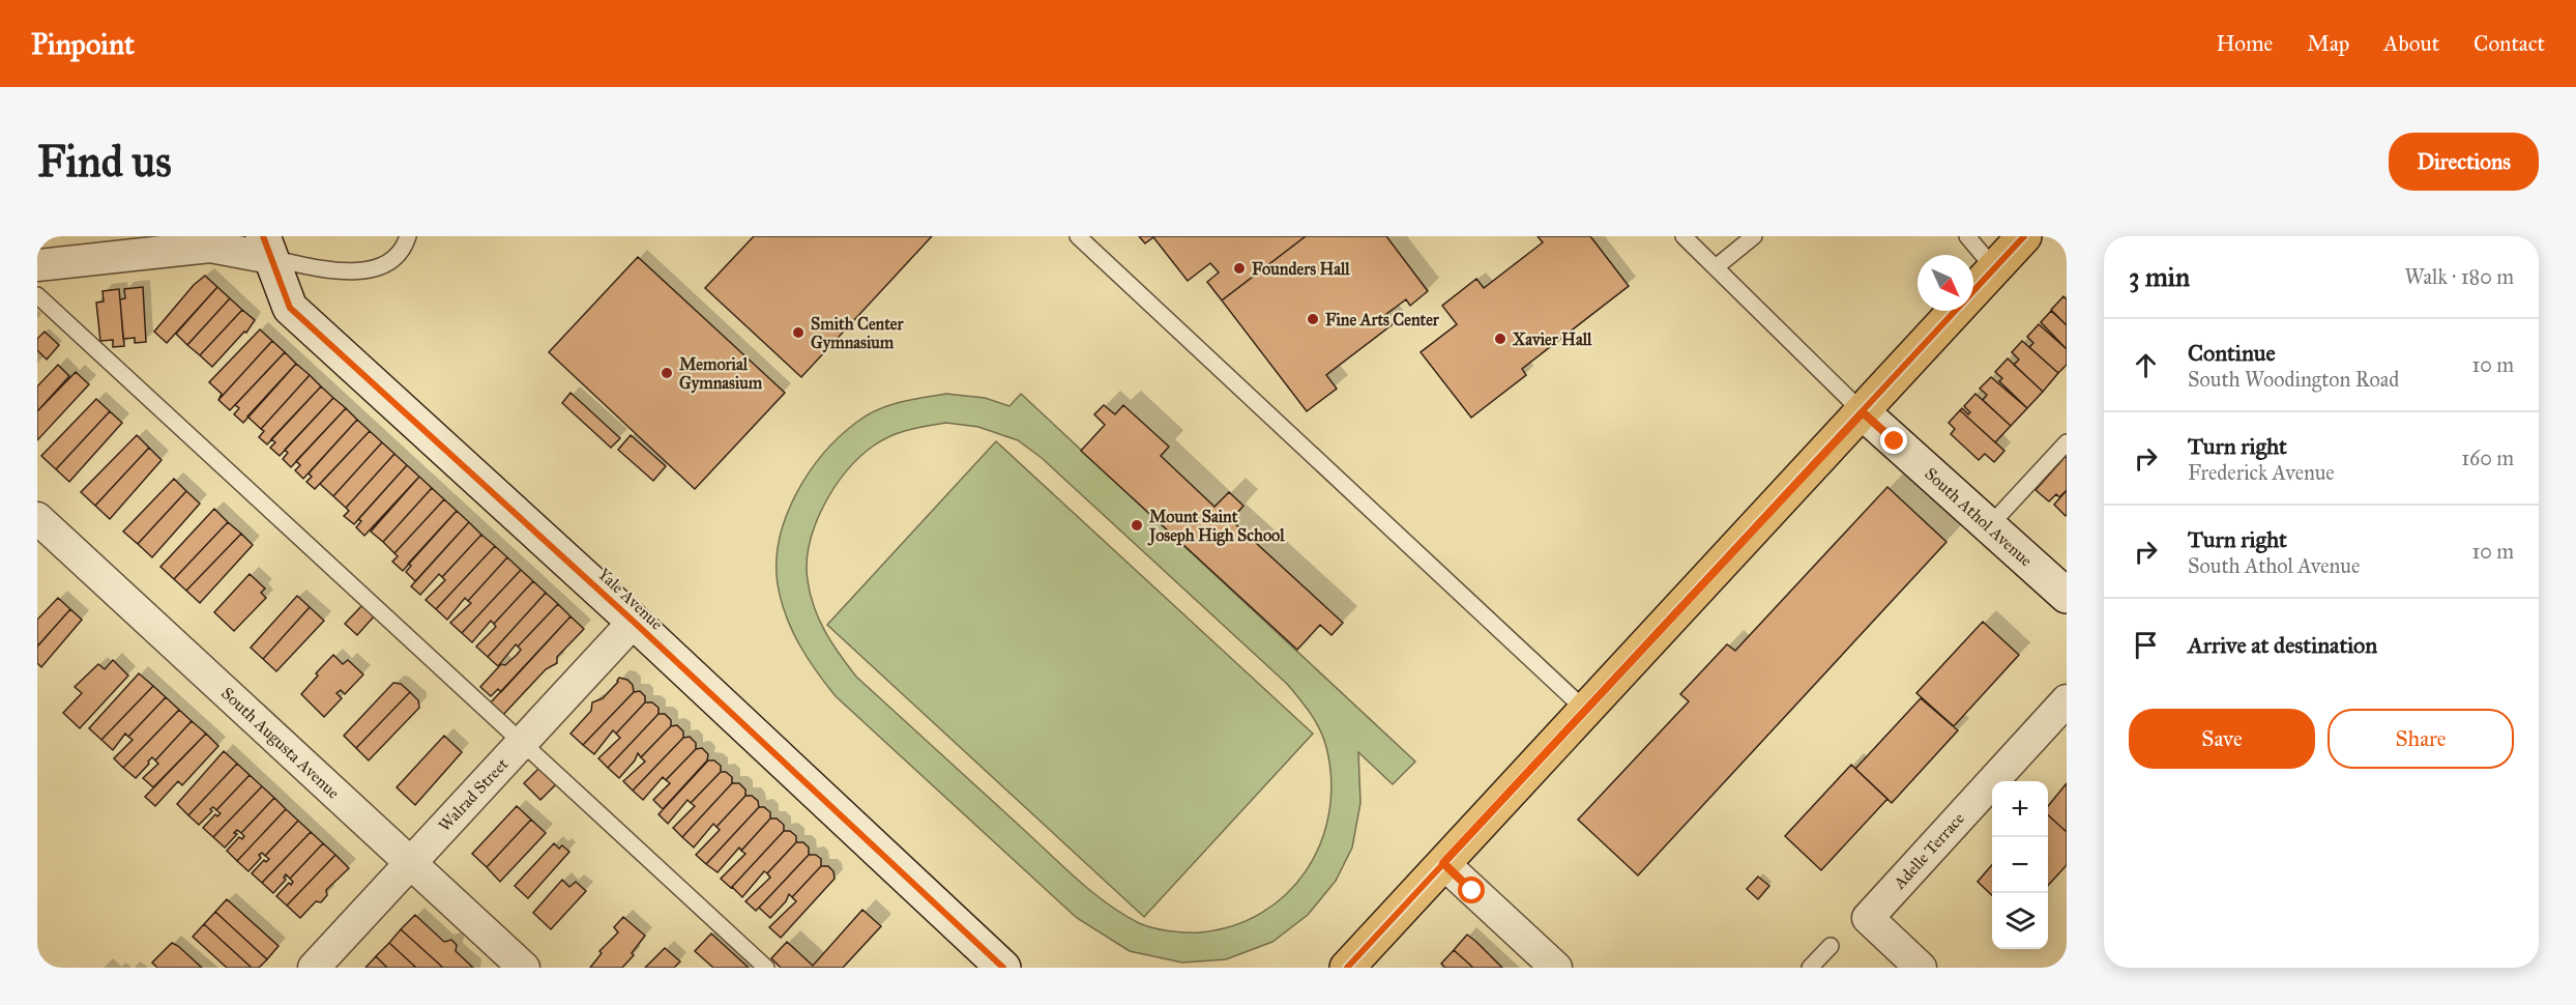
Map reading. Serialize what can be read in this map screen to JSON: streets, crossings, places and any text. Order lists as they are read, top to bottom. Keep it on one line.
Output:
{"streets":{"street":["South Athol Avenue","Yale Avenue","South Augusta Avenue","Walrad Street","Adelle Terrace"]},"crossings":[["Yale Avenue","Walrad Street"],["South Augusta Avenue","Walrad Street"]],"places":["Founders Hall","Fine Arts Center","Smith Center Gymnasium","Xavier Hall","Memorial Gymnasium","Mount Saint Joseph High School"],"north":"bottom right","page":{"header":"Pinpoint","nav":["Home","Map","About","Contact"],"buttons":["Directions",["Save","Share"]],"title":"Find us","heading":["3 min","Walk · 180 m"],"list":[["Continue","South Woodington Road","10 m"],["Turn right","Frederick Avenue","160 m"],["Turn right","South Athol Avenue","10 m"],"Arrive at destination"],"map_buttons":["+","−"]}}
